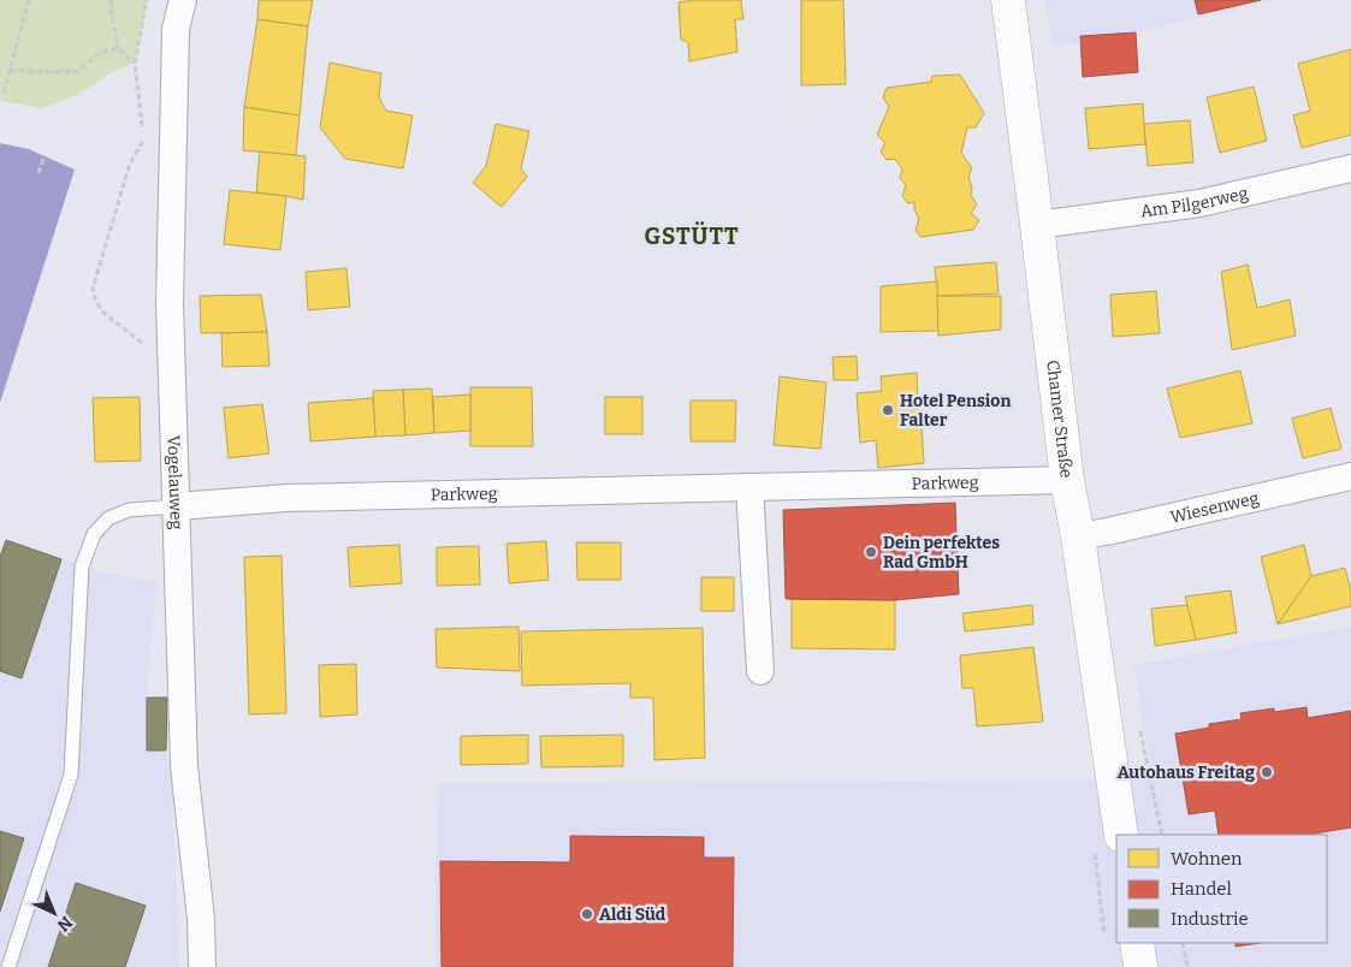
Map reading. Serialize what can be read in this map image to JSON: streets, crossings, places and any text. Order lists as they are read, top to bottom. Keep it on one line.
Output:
{"streets":{"main road":["Chamer Straße"],"street":["Am Pilgerweg","Vogelauweg","Parkweg","Wiesenweg"]},"crossings":[["Am Pilgerweg","Chamer Straße"],["Chamer Straße","Parkweg"],["Chamer Straße","Wiesenweg"],["Vogelauweg","Parkweg"]],"districts":["GSTÜTT"],"places":["Hotel Pension Falter","Dein perfektes Rad GmbH","Autohaus Freitag","Aldi Süd"],"legend":["Wohnen","Handel","Industrie"],"north":"bottom right"}
